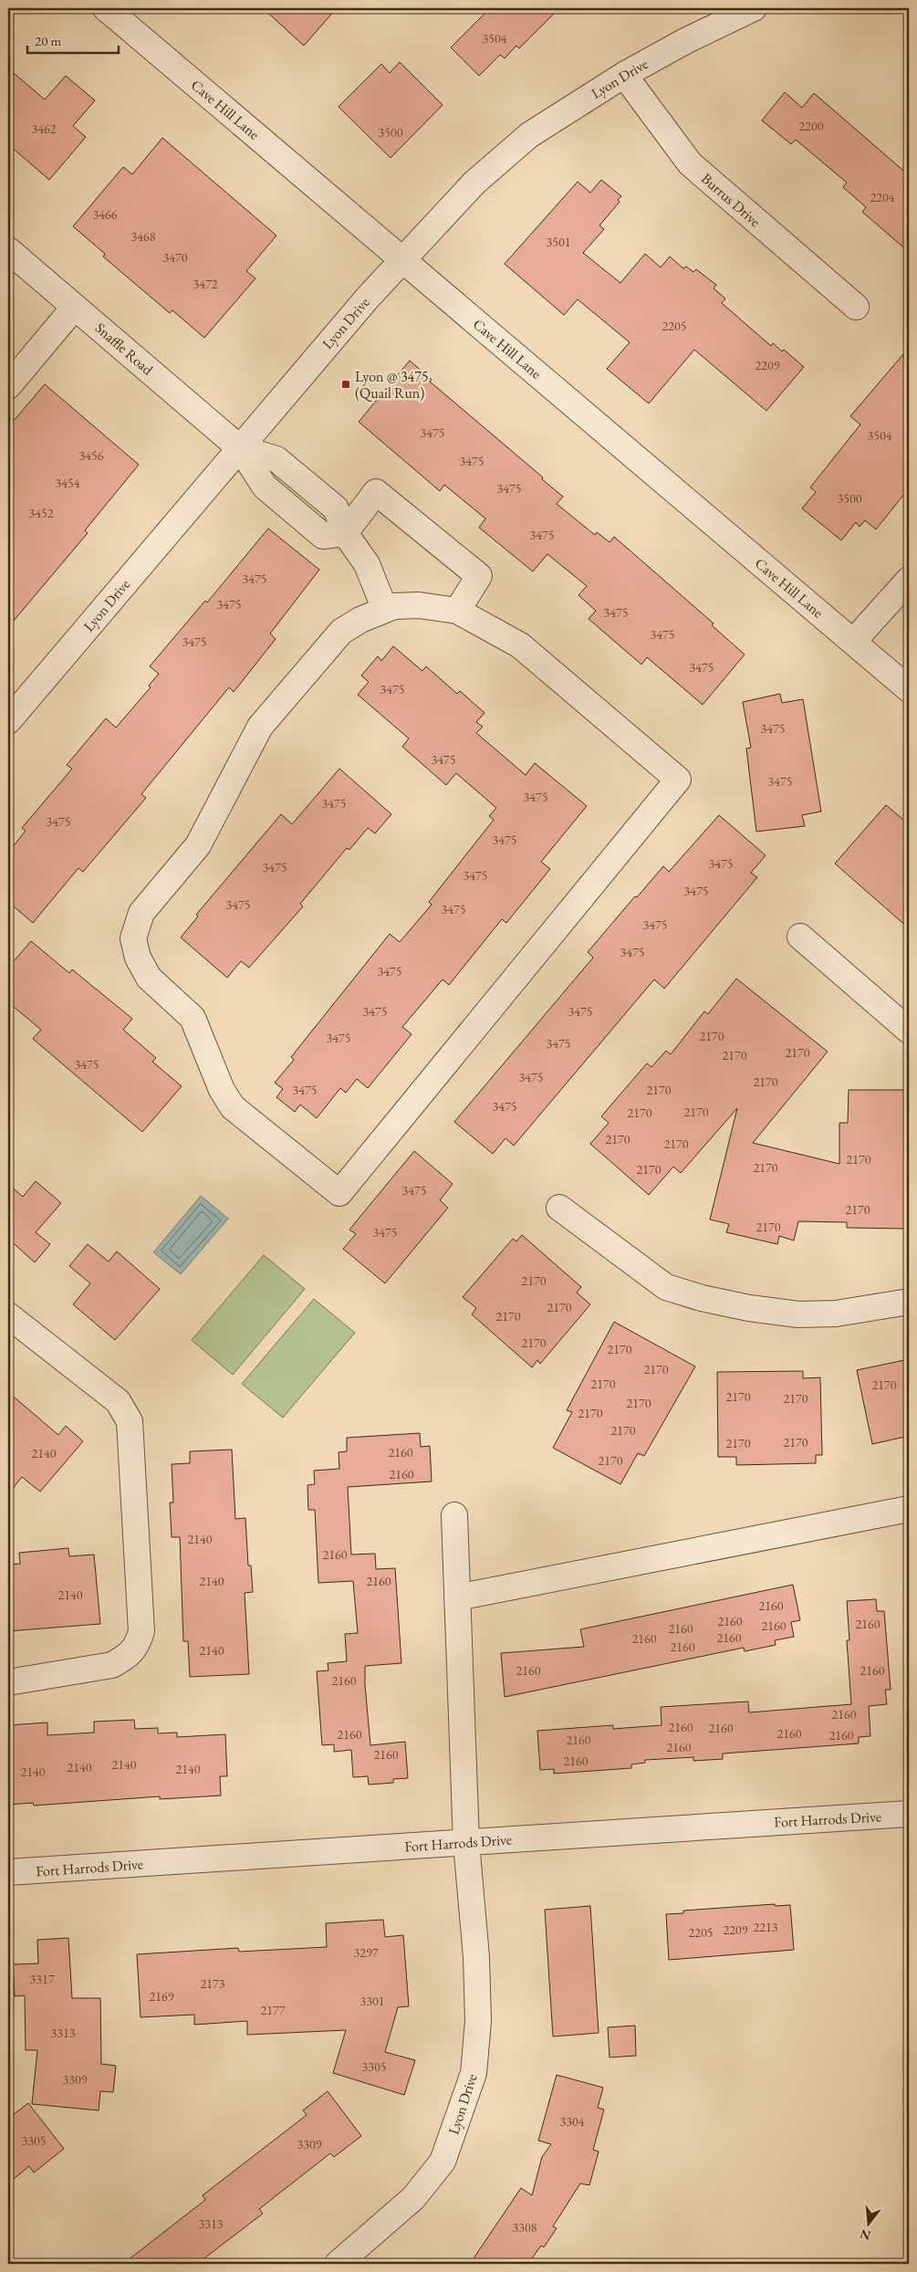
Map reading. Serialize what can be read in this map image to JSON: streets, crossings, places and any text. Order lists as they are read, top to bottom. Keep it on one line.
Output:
{"streets":{"street":["Lyon Drive","Cave Hill Lane","Burrus Drive","Snaffle Road","Fort Harrods Drive"]},"crossings":[["Lyon Drive","Cave Hill Lane"],["Lyon Drive","Burrus Drive"],["Lyon Drive","Snaffle Road"],["Lyon Drive","Fort Harrods Drive"]],"places":{"transit":["Lyon @ 3475 (Quail Run)"]},"house_numbers":["3504","2200","3462","3500","2204","3466","3468","3501","3470","3472","2205","2209","3475","3504","3456","3475","3454","3475","3500","3452","3475","3475","3475","3475","3475","3475","3475","3475","3475","3475","3475","3475","3475","3475","3475","3475","3475","3475","3475","3475","3475","3475","3475","3475","3475","3475","2170","3475","3475","2170","2170","3475","3475","2170","3475","2170","3475","2170","2170","2170","2170","2170","2170","2170","3475","2170","2170","3475","2170","2170","2170","2170","2170","2170","2170","2170","2170","2170","2170","2170","2170","2170","2170","2160","2140","2170","2160","2140","2160","2140","2160","2140","2160","2160","2160","2160","2160","2160","2160","2160","2140","2160","2160","2160","2160","2160","2160","2160","2160","2160","2160","2160","2160","2160","2140","2140","2140","2140","2213","2209","2205","3297","3317","2173","2169","3301","2177","3313","3305","3309","3304","3305","3309","3313","3308"],"scale_bar":"20 m","north":"bottom"}
